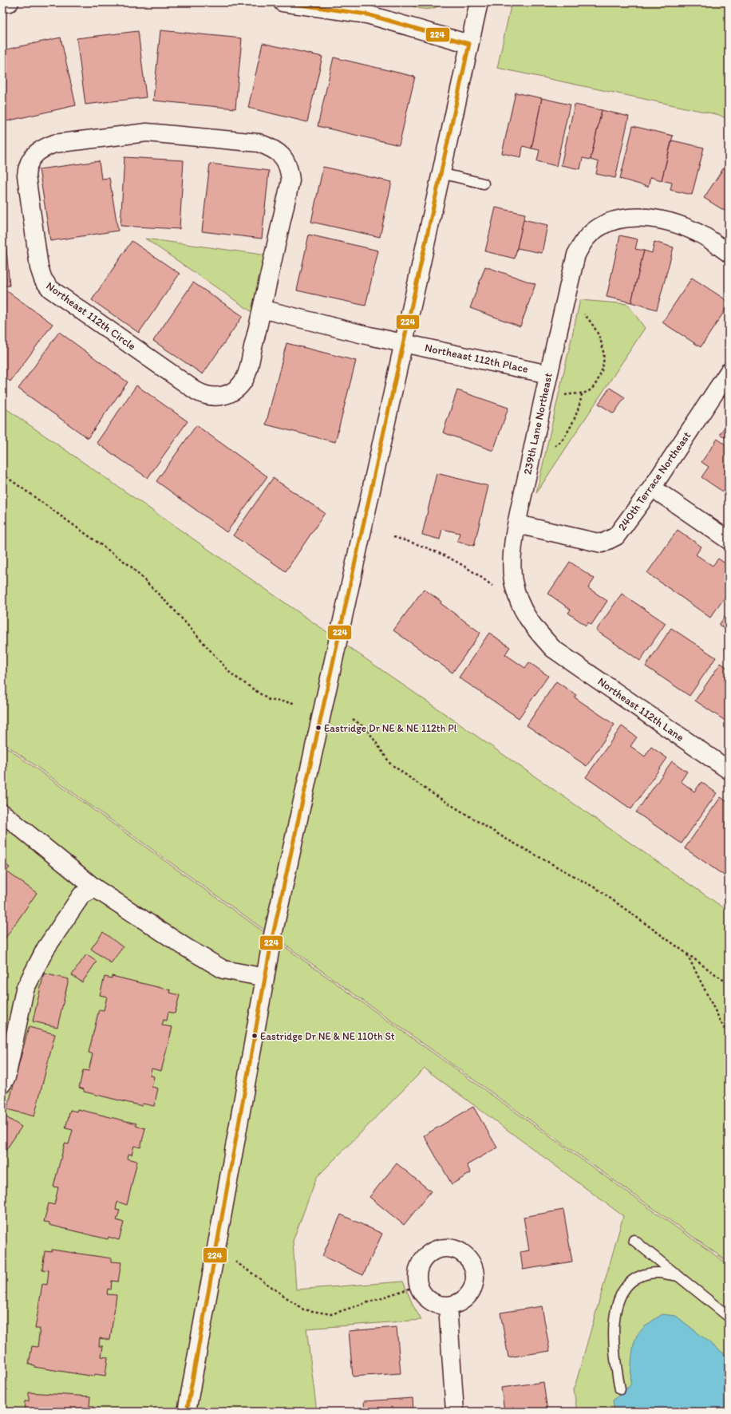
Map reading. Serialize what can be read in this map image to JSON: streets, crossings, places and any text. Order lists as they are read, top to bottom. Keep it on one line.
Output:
{"streets":{"street":["Northeast 112th Circle","Northeast 112th Place","239th Lane Northeast","240th Terrace Northeast","Northeast 112th Lane"]},"crossings":[["Northeast 112th Place","239th Lane Northeast"],["239th Lane Northeast","240th Terrace Northeast"],["239th Lane Northeast","Northeast 112th Lane"]],"places":["Eastridge Dr NE & NE 112th Pl","Eastridge Dr NE & NE 110th St"],"lines":["transit line 224"]}
